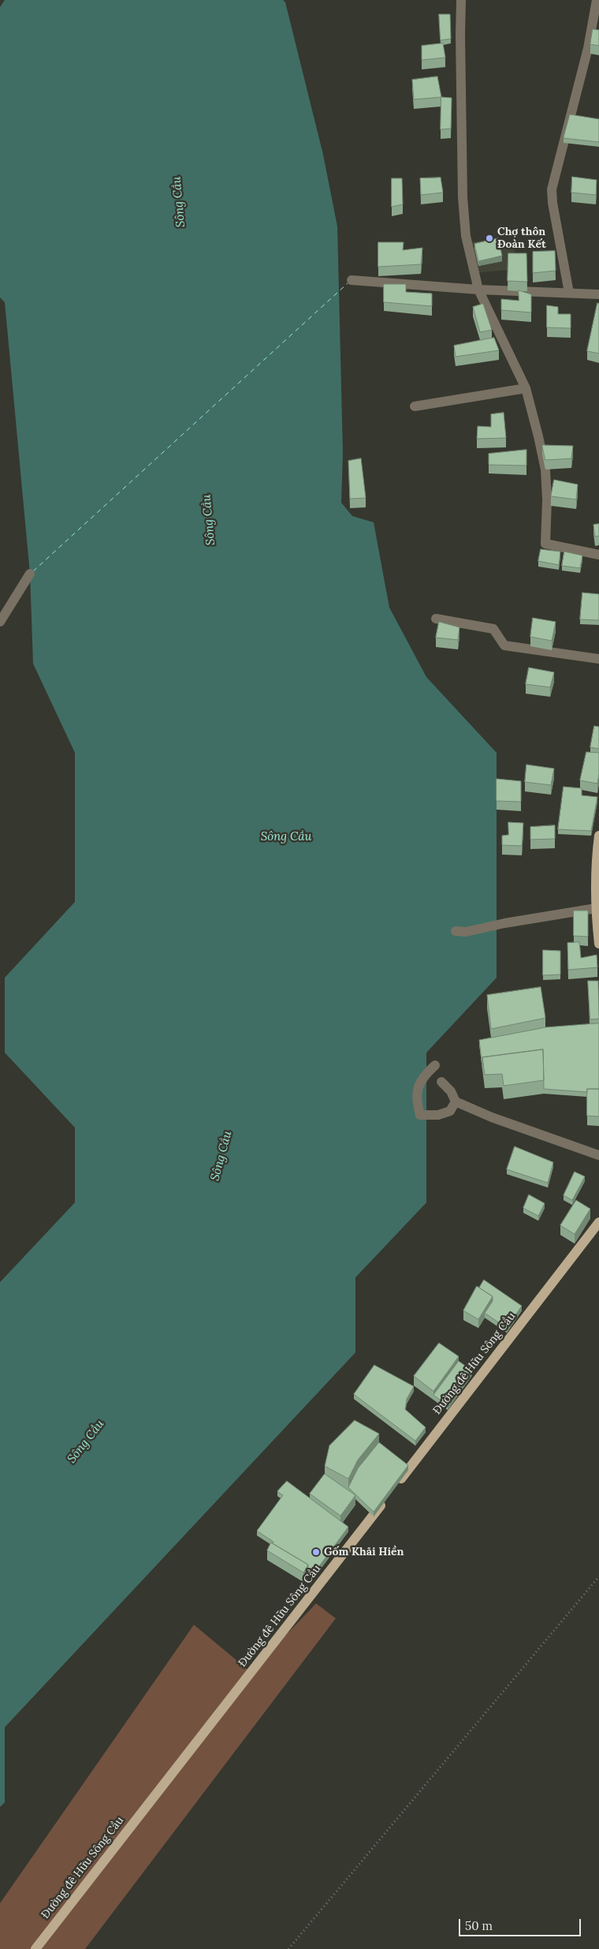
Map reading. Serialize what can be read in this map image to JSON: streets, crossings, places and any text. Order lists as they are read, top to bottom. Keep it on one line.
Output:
{"streets":{"main road":["Đường đê Hữu Sông Cầu"]},"water":["Sông Cầu"],"places":["Chợ thôn Đoàn Kết","Gốm Khải Hiền"],"scale_bar":"50 m"}
